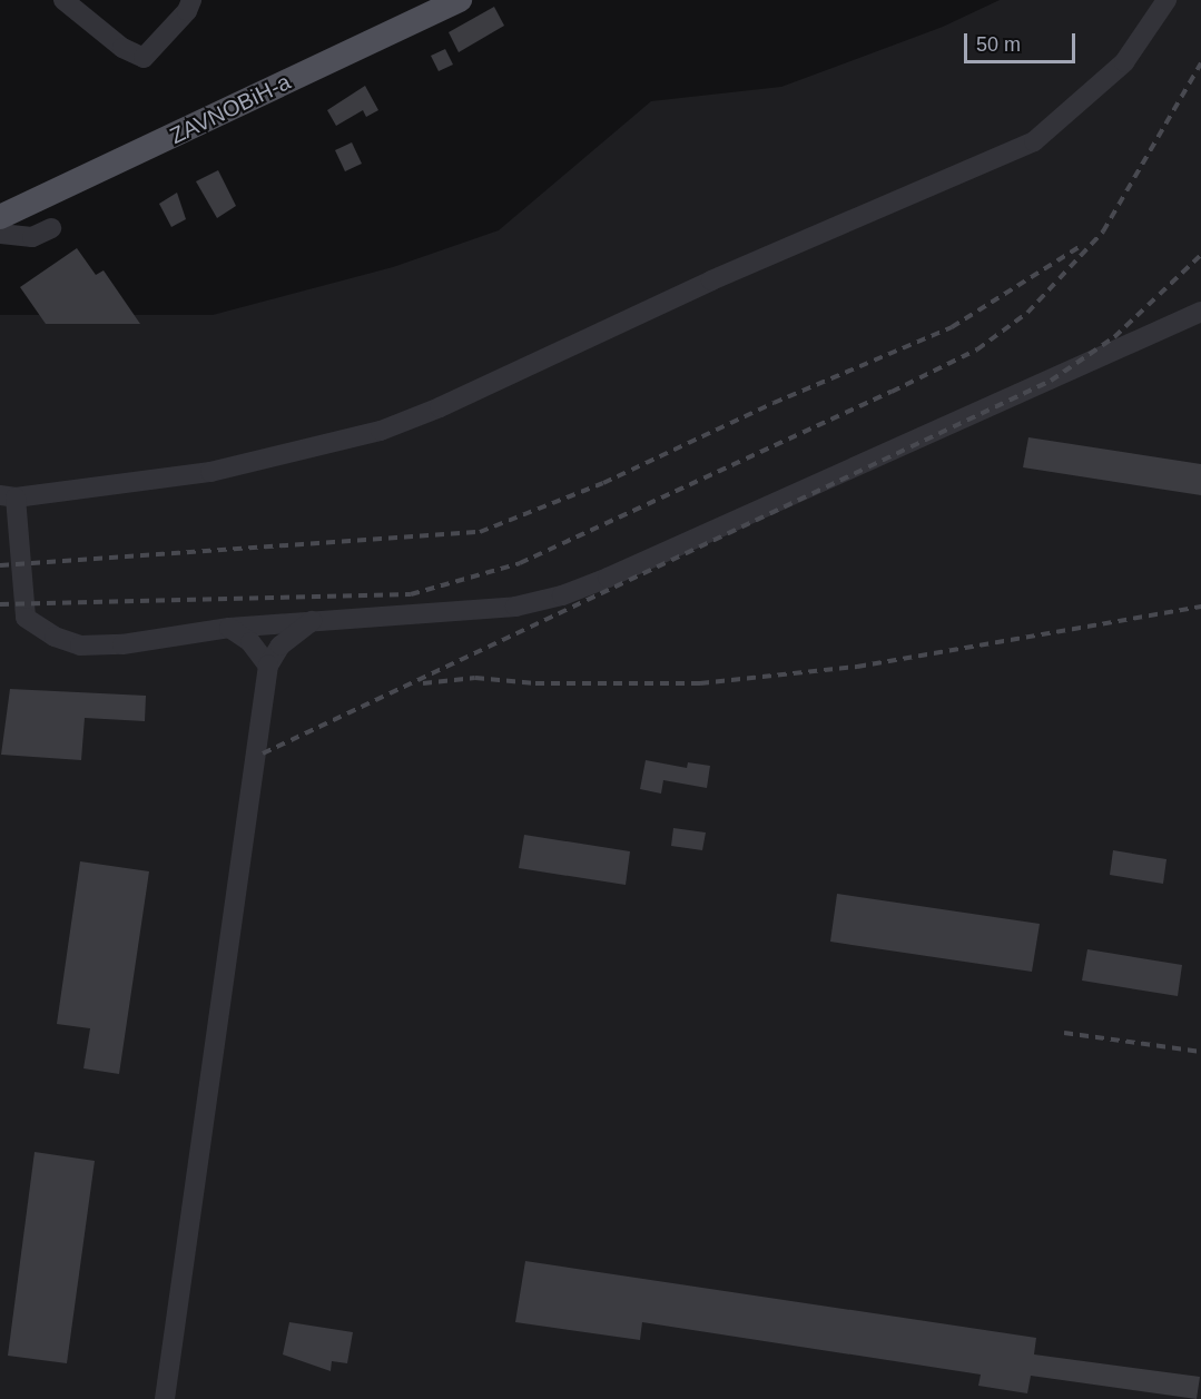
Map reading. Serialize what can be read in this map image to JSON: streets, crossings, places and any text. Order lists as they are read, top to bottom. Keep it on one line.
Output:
{"streets":{"main road":["ZAVNOBiH-a"]},"scale_bar":"50 m"}
